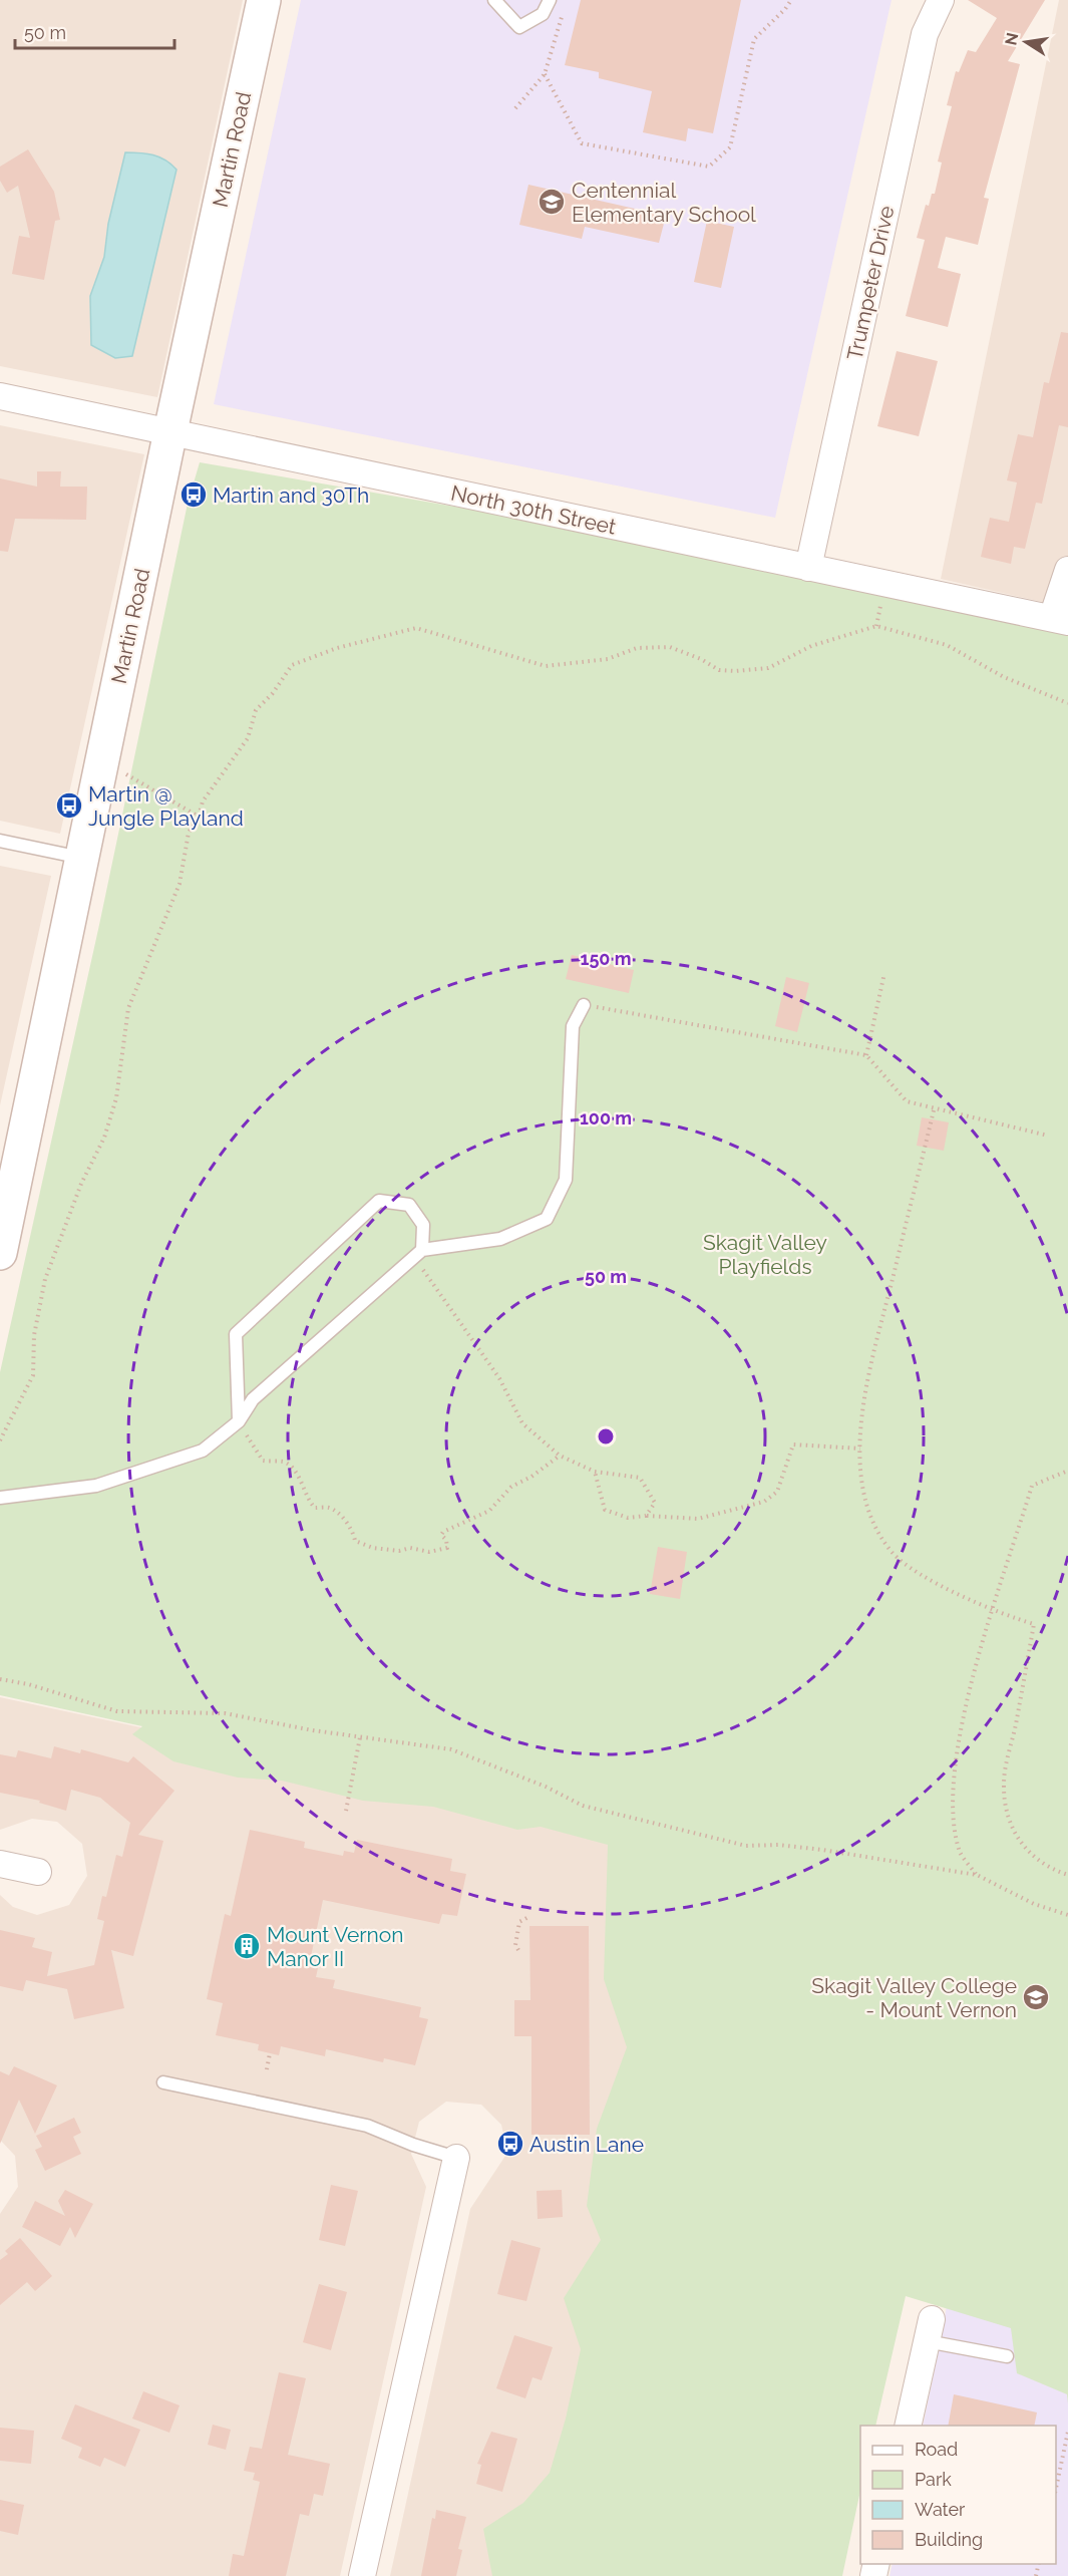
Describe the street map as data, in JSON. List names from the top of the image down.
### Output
{
  "streets": {
    "street": ["Martin Road", "Trumpeter Drive", "North 30th Street"]
  },
  "crossings": [
    ["Martin Road", "North 30th Street"],
    ["Trumpeter Drive", "North 30th Street"]
  ],
  "parks": ["Skagit Valley Playfields"],
  "places": {
    "school or university": ["Centennial Elementary School", "Skagit Valley College - Mount Vernon"],
    "bus stop": ["Martin and 30Th", "Martin @ Jungle Playland", "Austin Lane"],
    "building": ["Mount Vernon Manor II"]
  },
  "legend": [
    "Road",
    "Park",
    "Water",
    "Building"
  ],
  "scale_bar": "50 m",
  "north": "left",
  "rings": ["150 m", "100 m", "50 m"]
}
